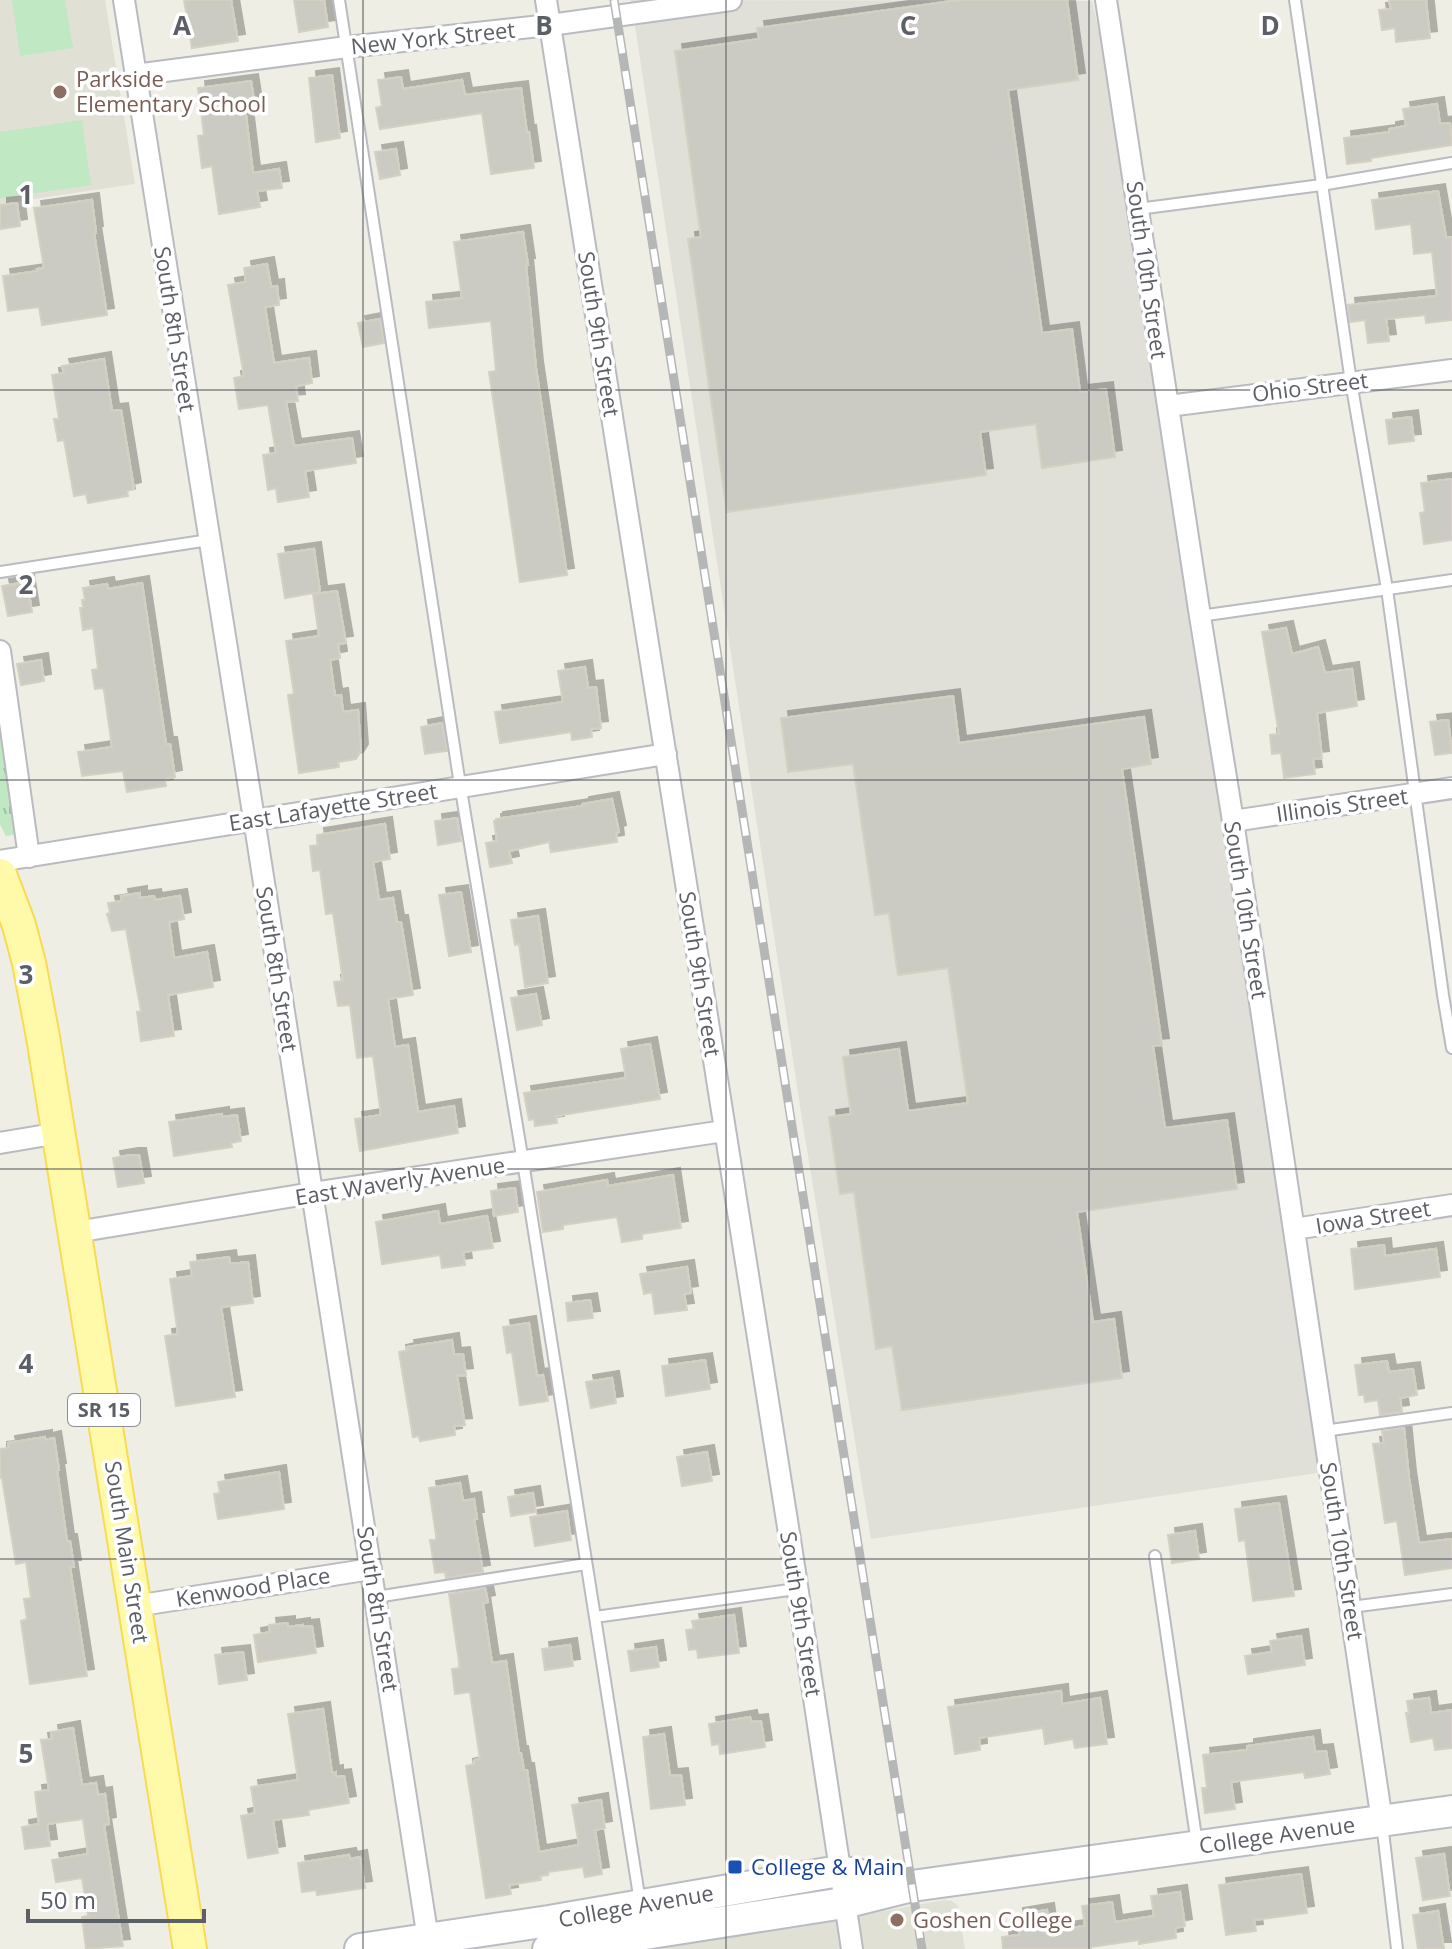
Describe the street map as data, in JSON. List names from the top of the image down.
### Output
{
  "streets": {
    "main road": ["SR 15", "South Main Street", "College Avenue"],
    "street": [
      "New York Street",
      "South 10th Street",
      "South 8th Street",
      "South 9th Street",
      "Ohio Street",
      "Illinois Street",
      "East Lafayette Street",
      "East Waverly Avenue",
      "Iowa Street",
      "Kenwood Place"
    ]
  },
  "crossings": [
    ["New York Street", "South 8th Street"],
    ["New York Street", "South 9th Street"],
    ["South 10th Street", "Ohio Street"],
    ["South 10th Street", "Illinois Street"],
    ["South 10th Street", "Iowa Street"],
    ["South 10th Street", "College Avenue"],
    ["South 8th Street", "East Lafayette Street"],
    ["South 8th Street", "East Waverly Avenue"],
    ["South 8th Street", "Kenwood Place"],
    ["South 8th Street", "College Avenue"],
    ["South 9th Street", "East Lafayette Street"],
    ["South 9th Street", "East Waverly Avenue"],
    ["South 9th Street", "College Avenue"],
    ["East Waverly Avenue", "South Main Street"],
    ["South Main Street", "Kenwood Place"]
  ],
  "places": {
    "other": ["Parkside Elementary School", "Goshen College"],
    "transit": ["College & Main"]
  },
  "scale_bar": "50 m",
  "grid": {
    "columns": [
      "A",
      "B",
      "C",
      "D"
    ],
    "rows": [
      "1",
      "2",
      "3",
      "4",
      "5"
    ]
  }
}
